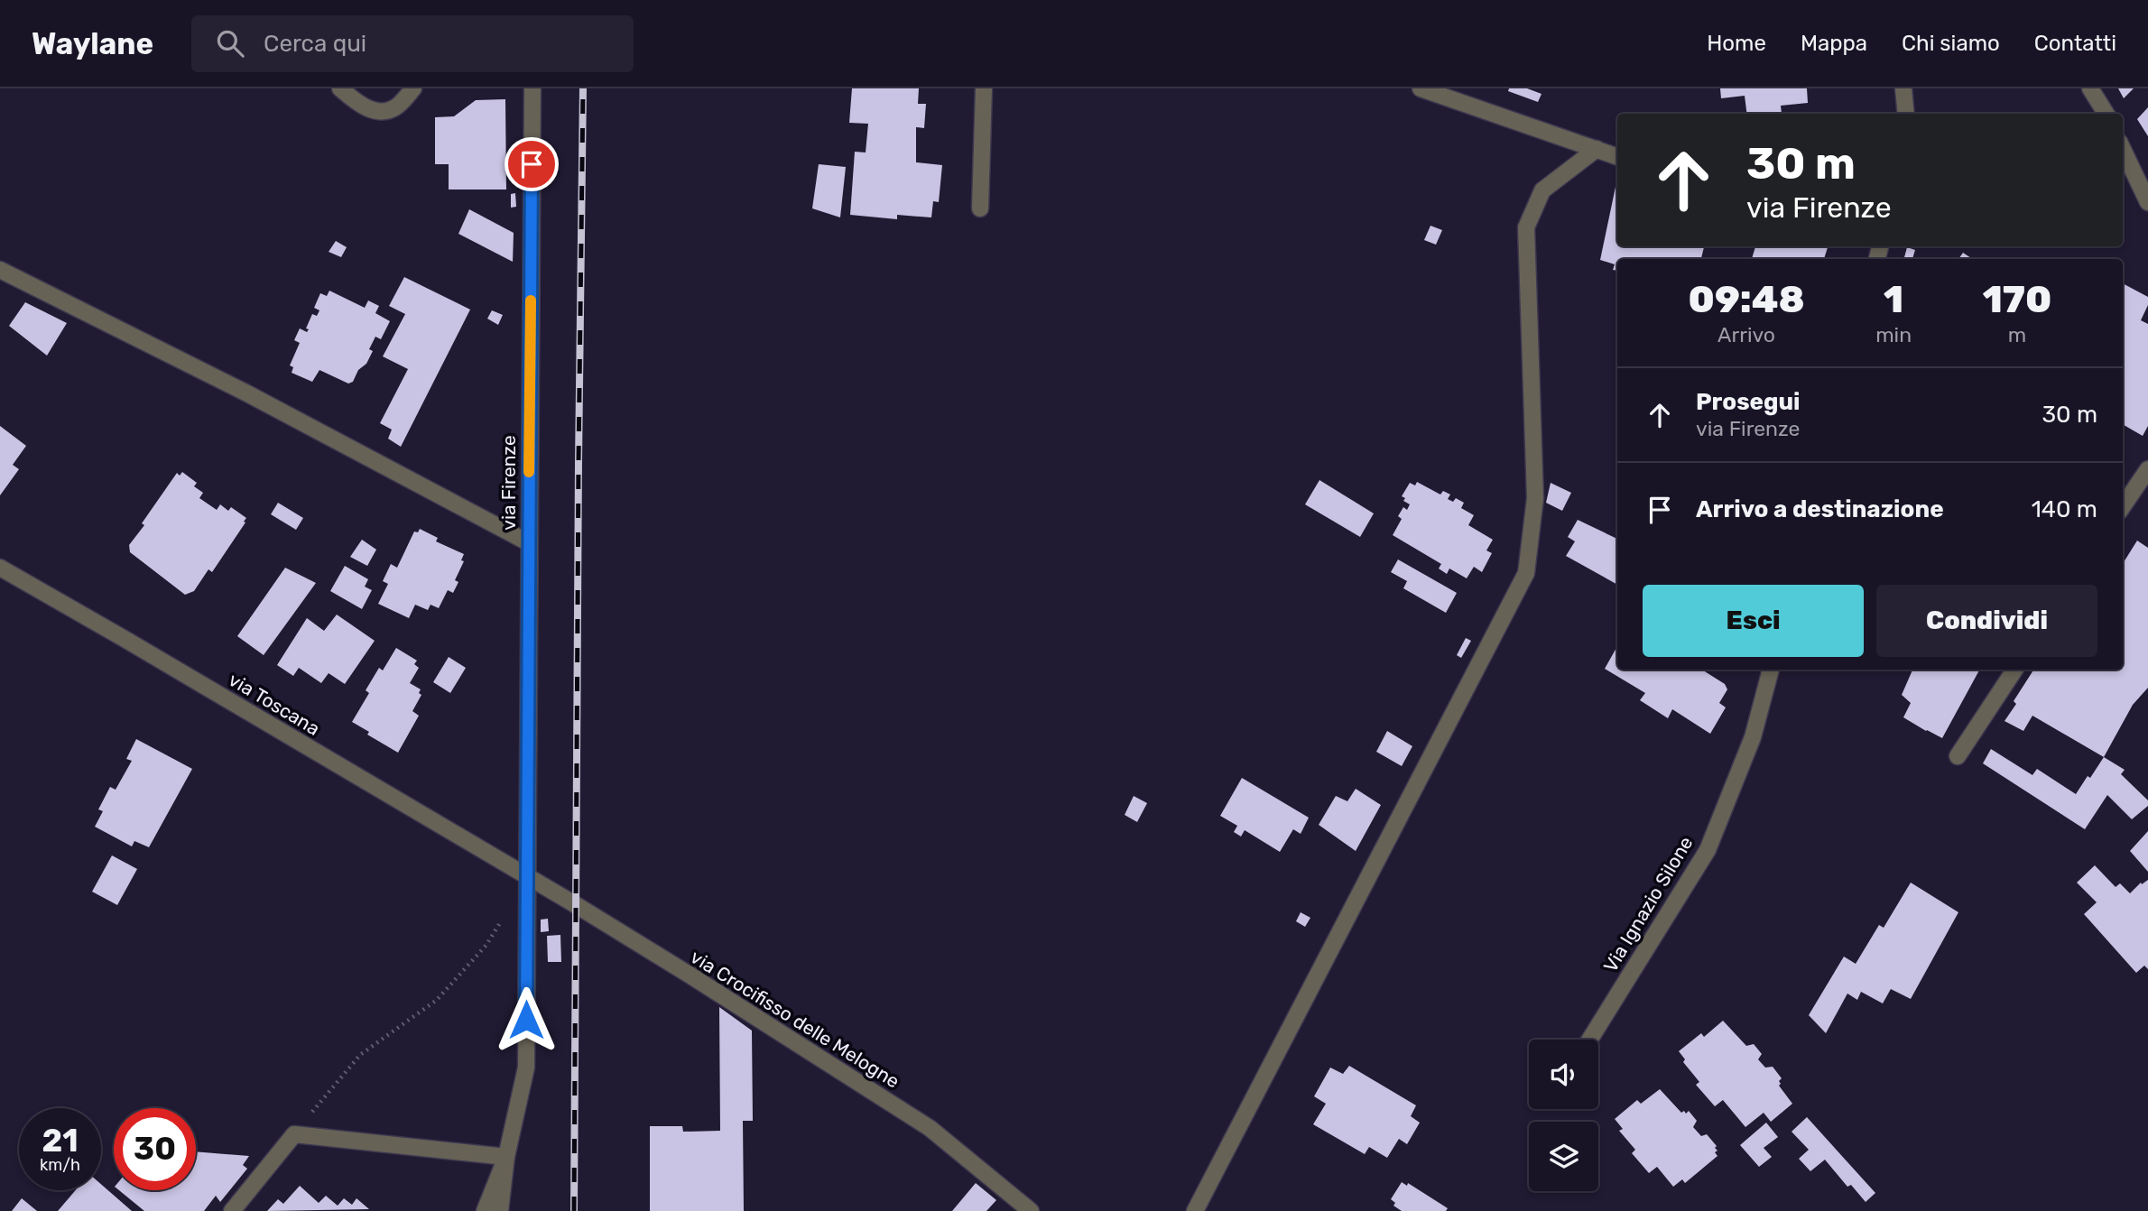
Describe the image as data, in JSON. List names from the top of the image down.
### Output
{
  "streets": {
    "street": [
      "via Firenze",
      "via Toscana",
      "Via Ignazio Silone",
      "via Crocifisso delle Melogne"
    ]
  },
  "crossings": [
    ["via Firenze", "via Toscana"],
    ["via Firenze", "via Crocifisso delle Melogne"],
    ["via Toscana", "via Crocifisso delle Melogne"]
  ],
  "page": {
    "header": "Waylane",
    "search": "Cerca qui",
    "nav": [
      "Home",
      "Mappa",
      "Chi siamo",
      "Contatti"
    ],
    "turn": ["30 m", "via Firenze"],
    "eta": [
      "09:48",
      "Arrivo",
      "1",
      "min",
      "170",
      "m"
    ],
    "list": [
      {
        "name": "Prosegui",
        "note": "via Firenze",
        "value": "30 m"
      },
      {
        "name": "Arrivo a destinazione",
        "value": "140 m"
      }
    ],
    "buttons": ["Esci", "Condividi"],
    "speed": "21 km/h",
    "limit": "30"
  }
}
